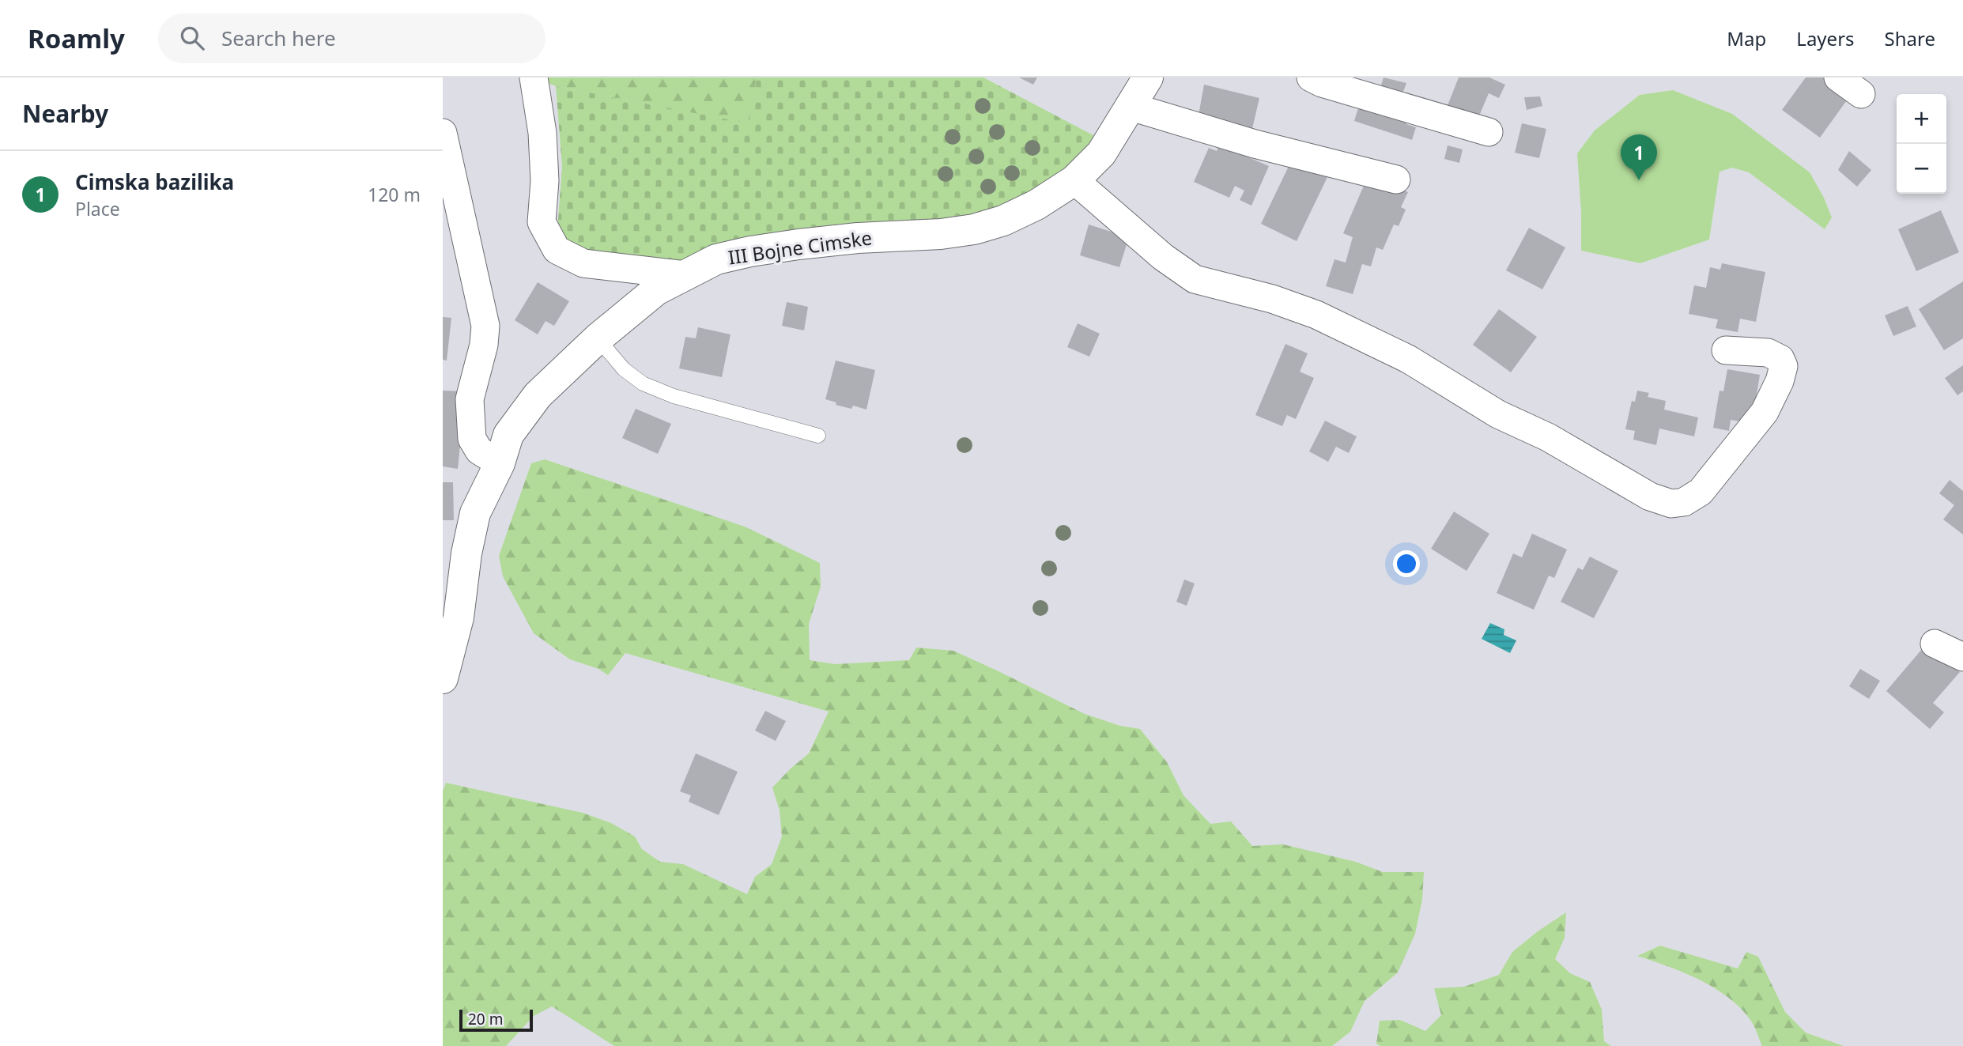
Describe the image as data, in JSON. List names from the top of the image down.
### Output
{
  "streets": {
    "street": ["III Bojne Cimske"]
  },
  "scale_bar": "20 m",
  "page": {
    "header": "Roamly",
    "search": "Search here",
    "nav": ["Map", "Layers", "Share"],
    "heading": "Nearby",
    "map_buttons": ["+", "−"],
    "pins": "1",
    "list": [
      {
        "mark": "1",
        "name": "Cimska bazilika",
        "note": "Place",
        "value": "120 m"
      }
    ],
    "scale": "20 m"
  }
}
